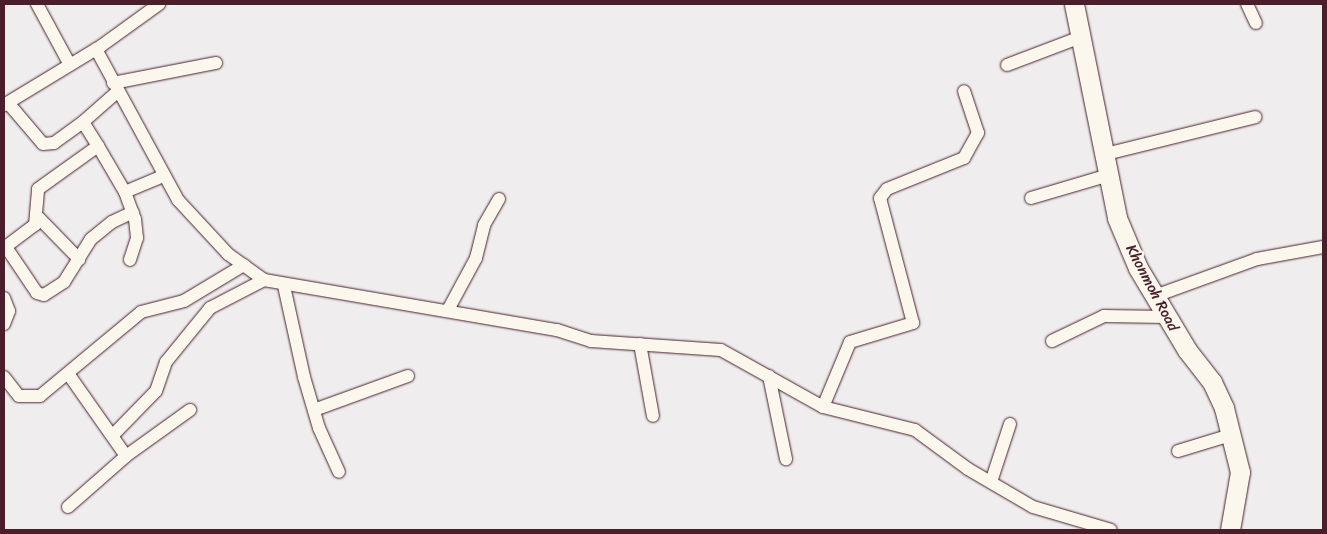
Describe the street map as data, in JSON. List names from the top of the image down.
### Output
{
  "streets": {
    "main road": ["Khonmoh Road"]
  }
}
